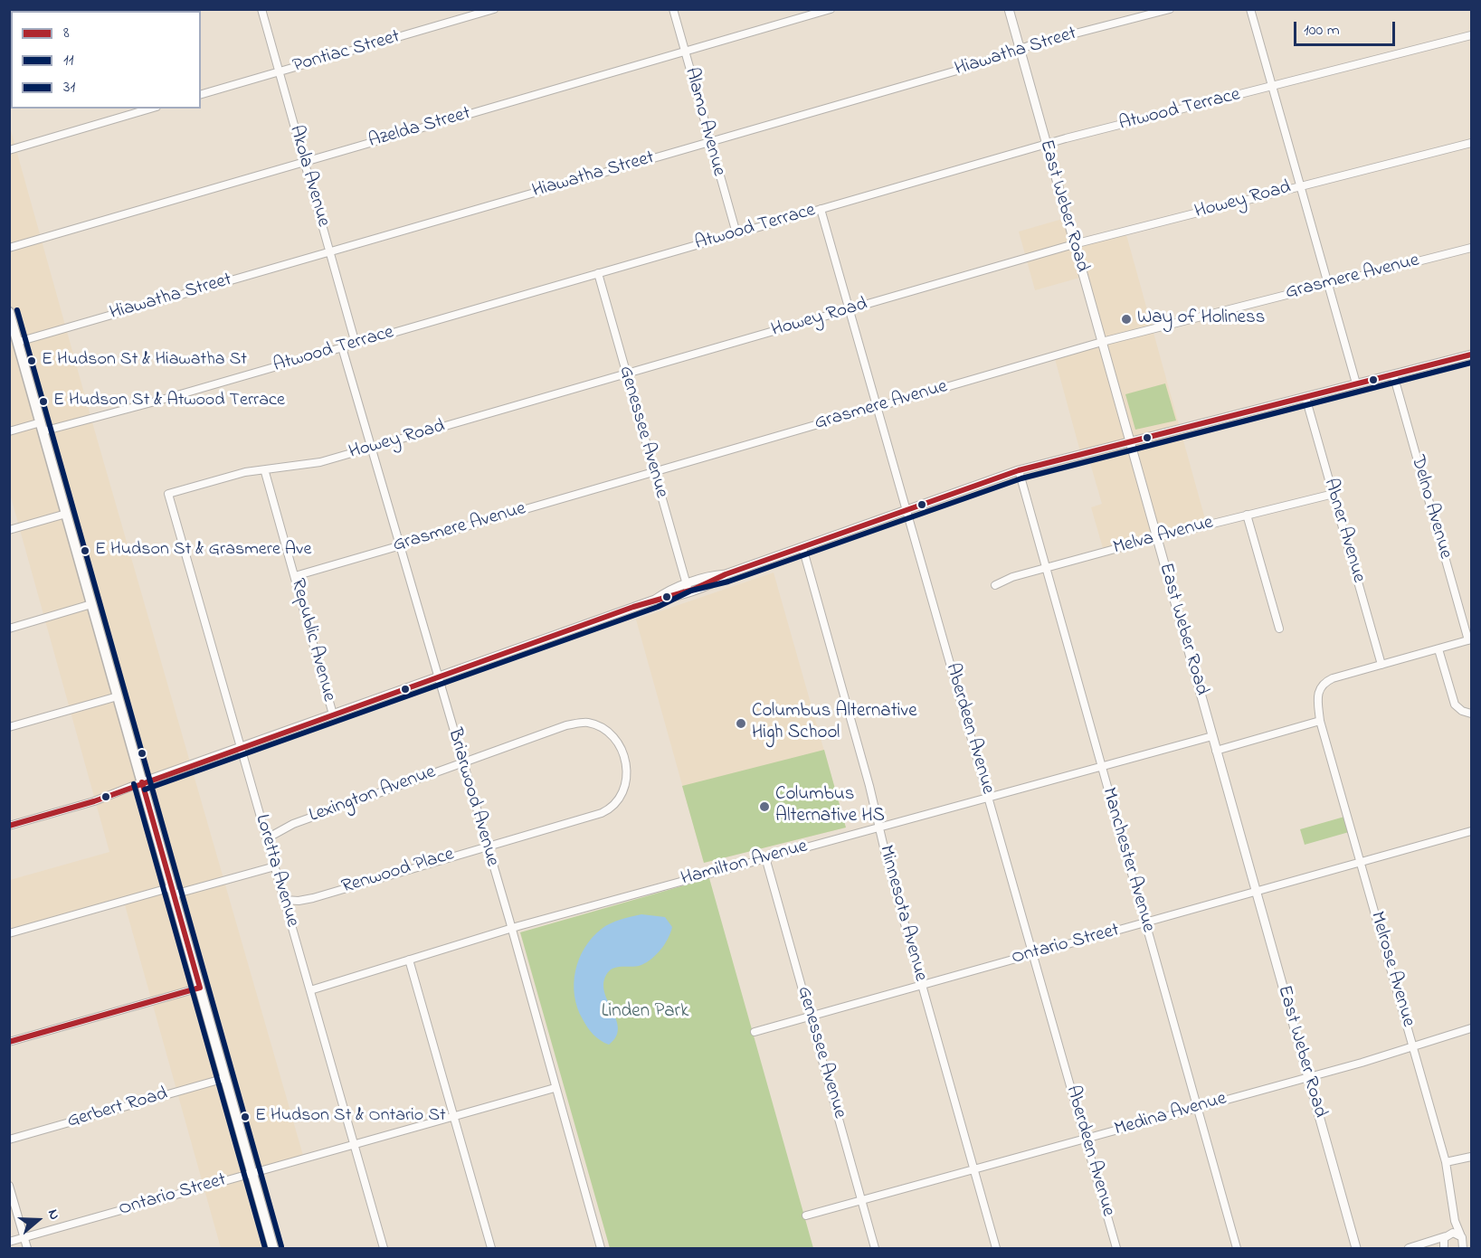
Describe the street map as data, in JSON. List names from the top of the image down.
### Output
{
  "streets": {
    "street": [
      "Pontiac Street",
      "Hiawatha Street",
      "Atwood Terrace",
      "Alamo Avenue",
      "Azelda Street",
      "Akola Avenue",
      "Howey Road",
      "East Weber Road",
      "Grasmere Avenue",
      "Genessee Avenue",
      "Delno Avenue",
      "Abner Avenue",
      "Melva Avenue",
      "Republic Avenue",
      "Aberdeen Avenue",
      "Lexington Avenue",
      "Briarwood Avenue",
      "Manchester Avenue",
      "Hamilton Avenue",
      "Loretta Avenue",
      "Renwood Place",
      "Minnesota Avenue",
      "Ontario Street",
      "Melrose Avenue",
      "Gerbert Road",
      "Medina Avenue"
    ]
  },
  "crossings": [
    ["Pontiac Street", "Akola Avenue"],
    ["Hiawatha Street", "Alamo Avenue"],
    ["Hiawatha Street", "Akola Avenue"],
    ["Hiawatha Street", "East Weber Road"],
    ["Atwood Terrace", "Alamo Avenue"],
    ["Atwood Terrace", "Akola Avenue"],
    ["Atwood Terrace", "East Weber Road"],
    ["Atwood Terrace", "Genessee Avenue"],
    ["Atwood Terrace", "Aberdeen Avenue"],
    ["Atwood Terrace", "Briarwood Avenue"],
    ["Alamo Avenue", "Azelda Street"],
    ["Azelda Street", "Akola Avenue"],
    ["Howey Road", "East Weber Road"],
    ["Howey Road", "Genessee Avenue"],
    ["Howey Road", "Republic Avenue"],
    ["Howey Road", "Aberdeen Avenue"],
    ["Howey Road", "Briarwood Avenue"],
    ["Howey Road", "Loretta Avenue"],
    ["East Weber Road", "Grasmere Avenue"],
    ["East Weber Road", "Melva Avenue"],
    ["East Weber Road", "Hamilton Avenue"],
    ["East Weber Road", "Ontario Street"],
    ["East Weber Road", "Medina Avenue"],
    ["Grasmere Avenue", "Genessee Avenue"],
    ["Grasmere Avenue", "Republic Avenue"],
    ["Grasmere Avenue", "Aberdeen Avenue"],
    ["Grasmere Avenue", "Briarwood Avenue"],
    ["Genessee Avenue", "Hamilton Avenue"],
    ["Genessee Avenue", "Ontario Street"],
    ["Genessee Avenue", "Medina Avenue"],
    ["Abner Avenue", "Melva Avenue"],
    ["Melva Avenue", "Manchester Avenue"],
    ["Aberdeen Avenue", "Hamilton Avenue"],
    ["Aberdeen Avenue", "Ontario Street"],
    ["Aberdeen Avenue", "Medina Avenue"],
    ["Lexington Avenue", "Briarwood Avenue"],
    ["Lexington Avenue", "Loretta Avenue"],
    ["Lexington Avenue", "Renwood Place"],
    ["Briarwood Avenue", "Hamilton Avenue"],
    ["Briarwood Avenue", "Renwood Place"],
    ["Briarwood Avenue", "Ontario Street"],
    ["Manchester Avenue", "Hamilton Avenue"],
    ["Manchester Avenue", "Ontario Street"],
    ["Manchester Avenue", "Medina Avenue"],
    ["Hamilton Avenue", "Loretta Avenue"],
    ["Hamilton Avenue", "Minnesota Avenue"],
    ["Loretta Avenue", "Renwood Place"],
    ["Loretta Avenue", "Ontario Street"],
    ["Minnesota Avenue", "Ontario Street"],
    ["Minnesota Avenue", "Medina Avenue"],
    ["Ontario Street", "Melrose Avenue"],
    ["Melrose Avenue", "Medina Avenue"]
  ],
  "parks": ["Linden Park"],
  "places": [
    "Way of Holiness",
    "E Hudson St & Hiawatha St",
    "E Hudson St & Atwood Terrace",
    "E Hudson St & Grasmere Ave",
    "Columbus Alternative High School",
    "Columbus Alternative HS",
    "E Hudson St & Ontario St"
  ],
  "lines": ["transit line 31", "transit line 8", "transit line 11"],
  "legend": ["8", "11", "31"],
  "scale_bar": "100 m",
  "north": "right"
}
